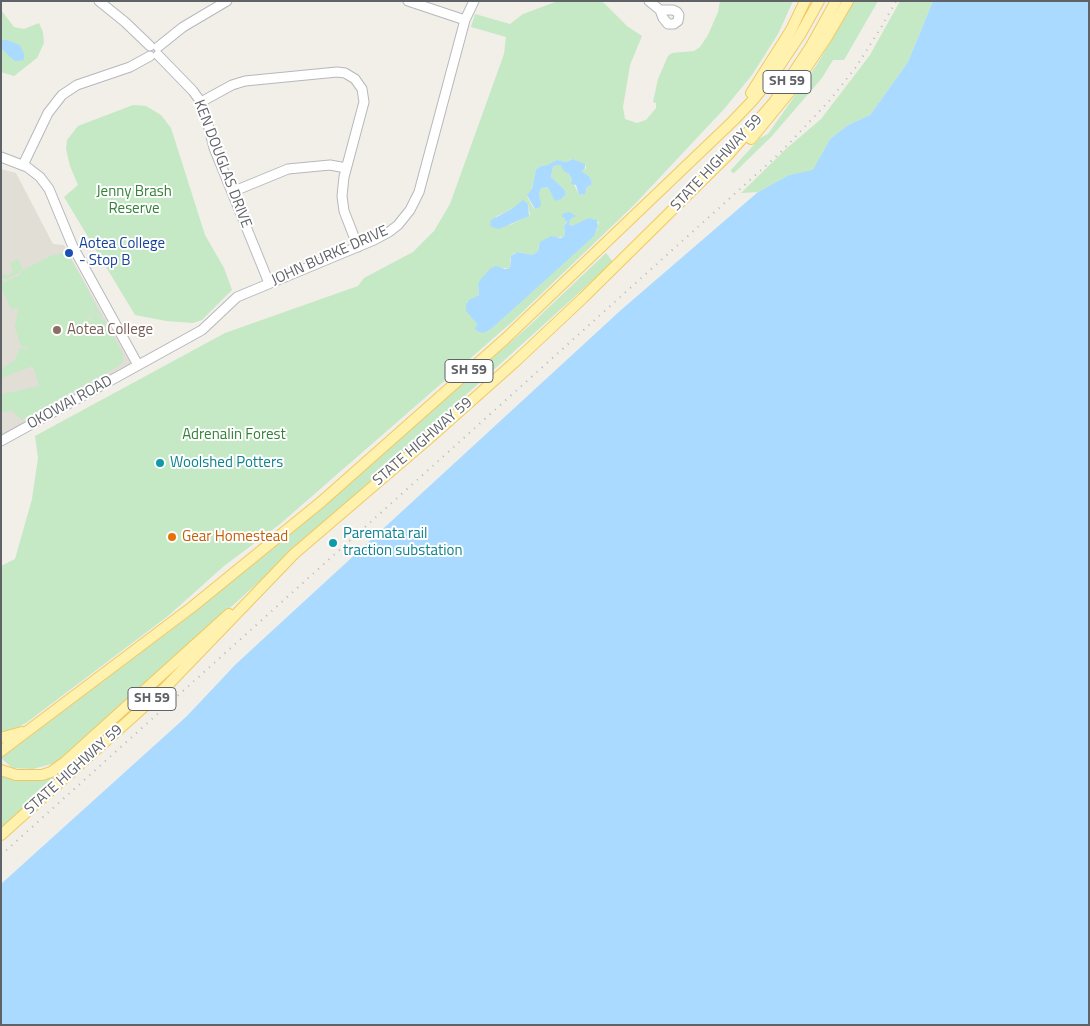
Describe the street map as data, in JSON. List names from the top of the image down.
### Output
{
  "streets": {
    "main road": ["SH 59", "STATE HIGHWAY 59"],
    "street": ["KEN DOUGLAS DRIVE", "JOHN BURKE DRIVE", "OKOWAI ROAD"]
  },
  "crossings": [
    ["KEN DOUGLAS DRIVE", "JOHN BURKE DRIVE"],
    ["JOHN BURKE DRIVE", "OKOWAI ROAD"]
  ],
  "parks": ["Jenny Brash Reserve", "Adrenalin Forest"],
  "places": [
    "Aotea College - Stop B",
    "Aotea College",
    "Woolshed Potters",
    "Gear Homestead",
    "Paremata rail traction substation"
  ]
}
